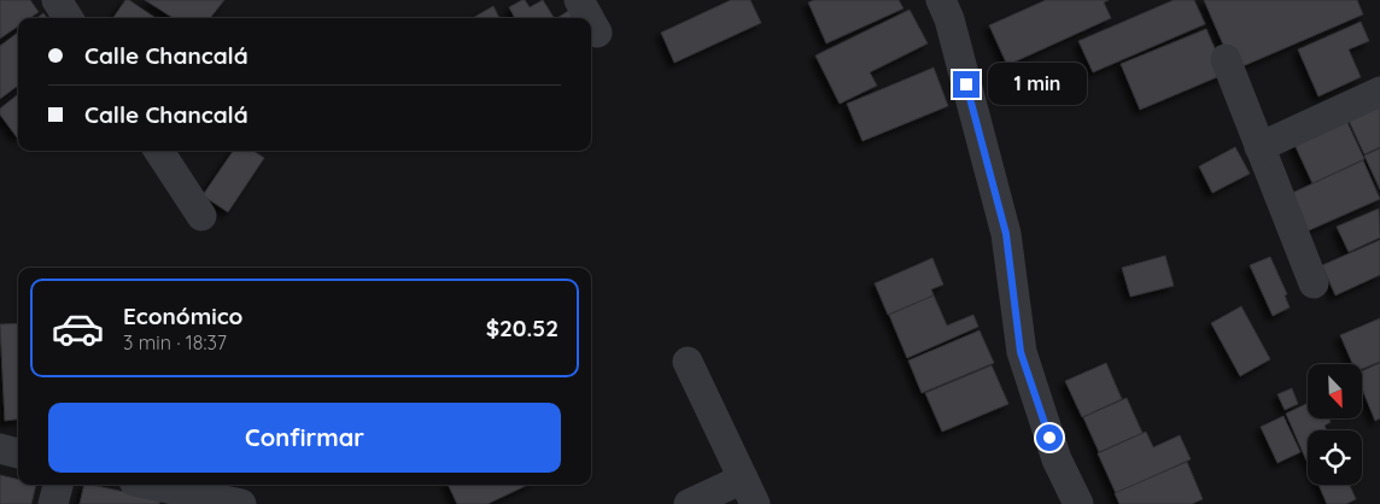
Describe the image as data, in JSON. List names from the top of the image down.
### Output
{
  "north": "bottom right",
  "page": {
    "banner": ["Calle Chancalá", "Calle Chancalá"],
    "bubble": "1 min",
    "list": [
      {
        "name": "Económico",
        "note": "3 min · 18:37",
        "value": "$20.52"
      }
    ],
    "buttons": "Confirmar"
  }
}
